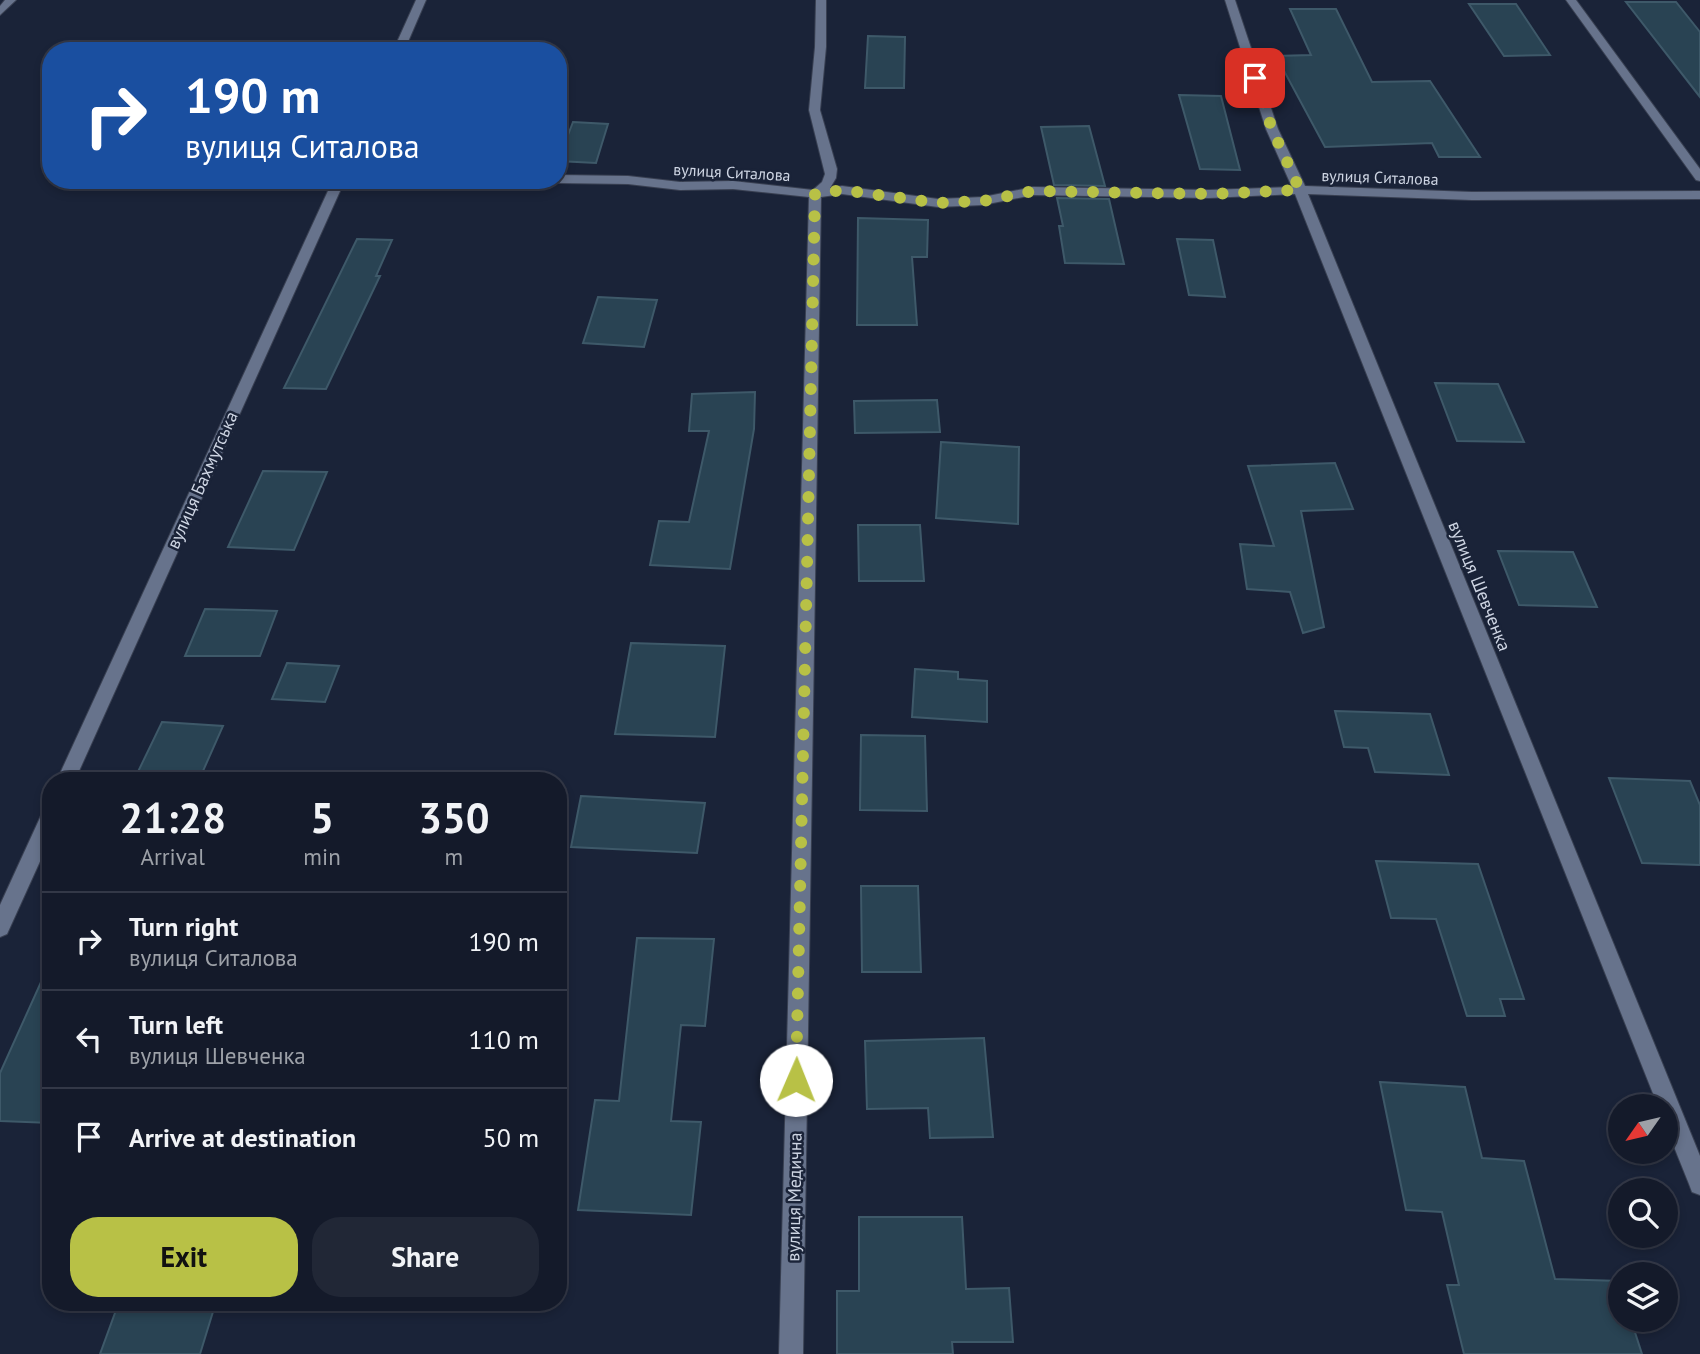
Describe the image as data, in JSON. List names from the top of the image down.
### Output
{
  "streets": {
    "street": [
      "вулиця Ситалова",
      "вулиця Бахмутська",
      "вулиця Шевченка",
      "вулиця Медична"
    ]
  },
  "crossings": [
    ["вулиця Ситалова", "вулиця Шевченка"],
    ["вулиця Ситалова", "вулиця Медична"]
  ],
  "north": "bottom left",
  "page": {
    "turn": ["190 m", "вулиця Ситалова"],
    "eta": [
      "21:28",
      "Arrival",
      "5",
      "min",
      "350",
      "m"
    ],
    "list": [
      {
        "name": "Turn right",
        "note": "вулиця Ситалова",
        "value": "190 m"
      },
      {
        "name": "Turn left",
        "note": "вулиця Шевченка",
        "value": "110 m"
      },
      {
        "name": "Arrive at destination",
        "value": "50 m"
      }
    ],
    "buttons": ["Exit", "Share"]
  }
}
